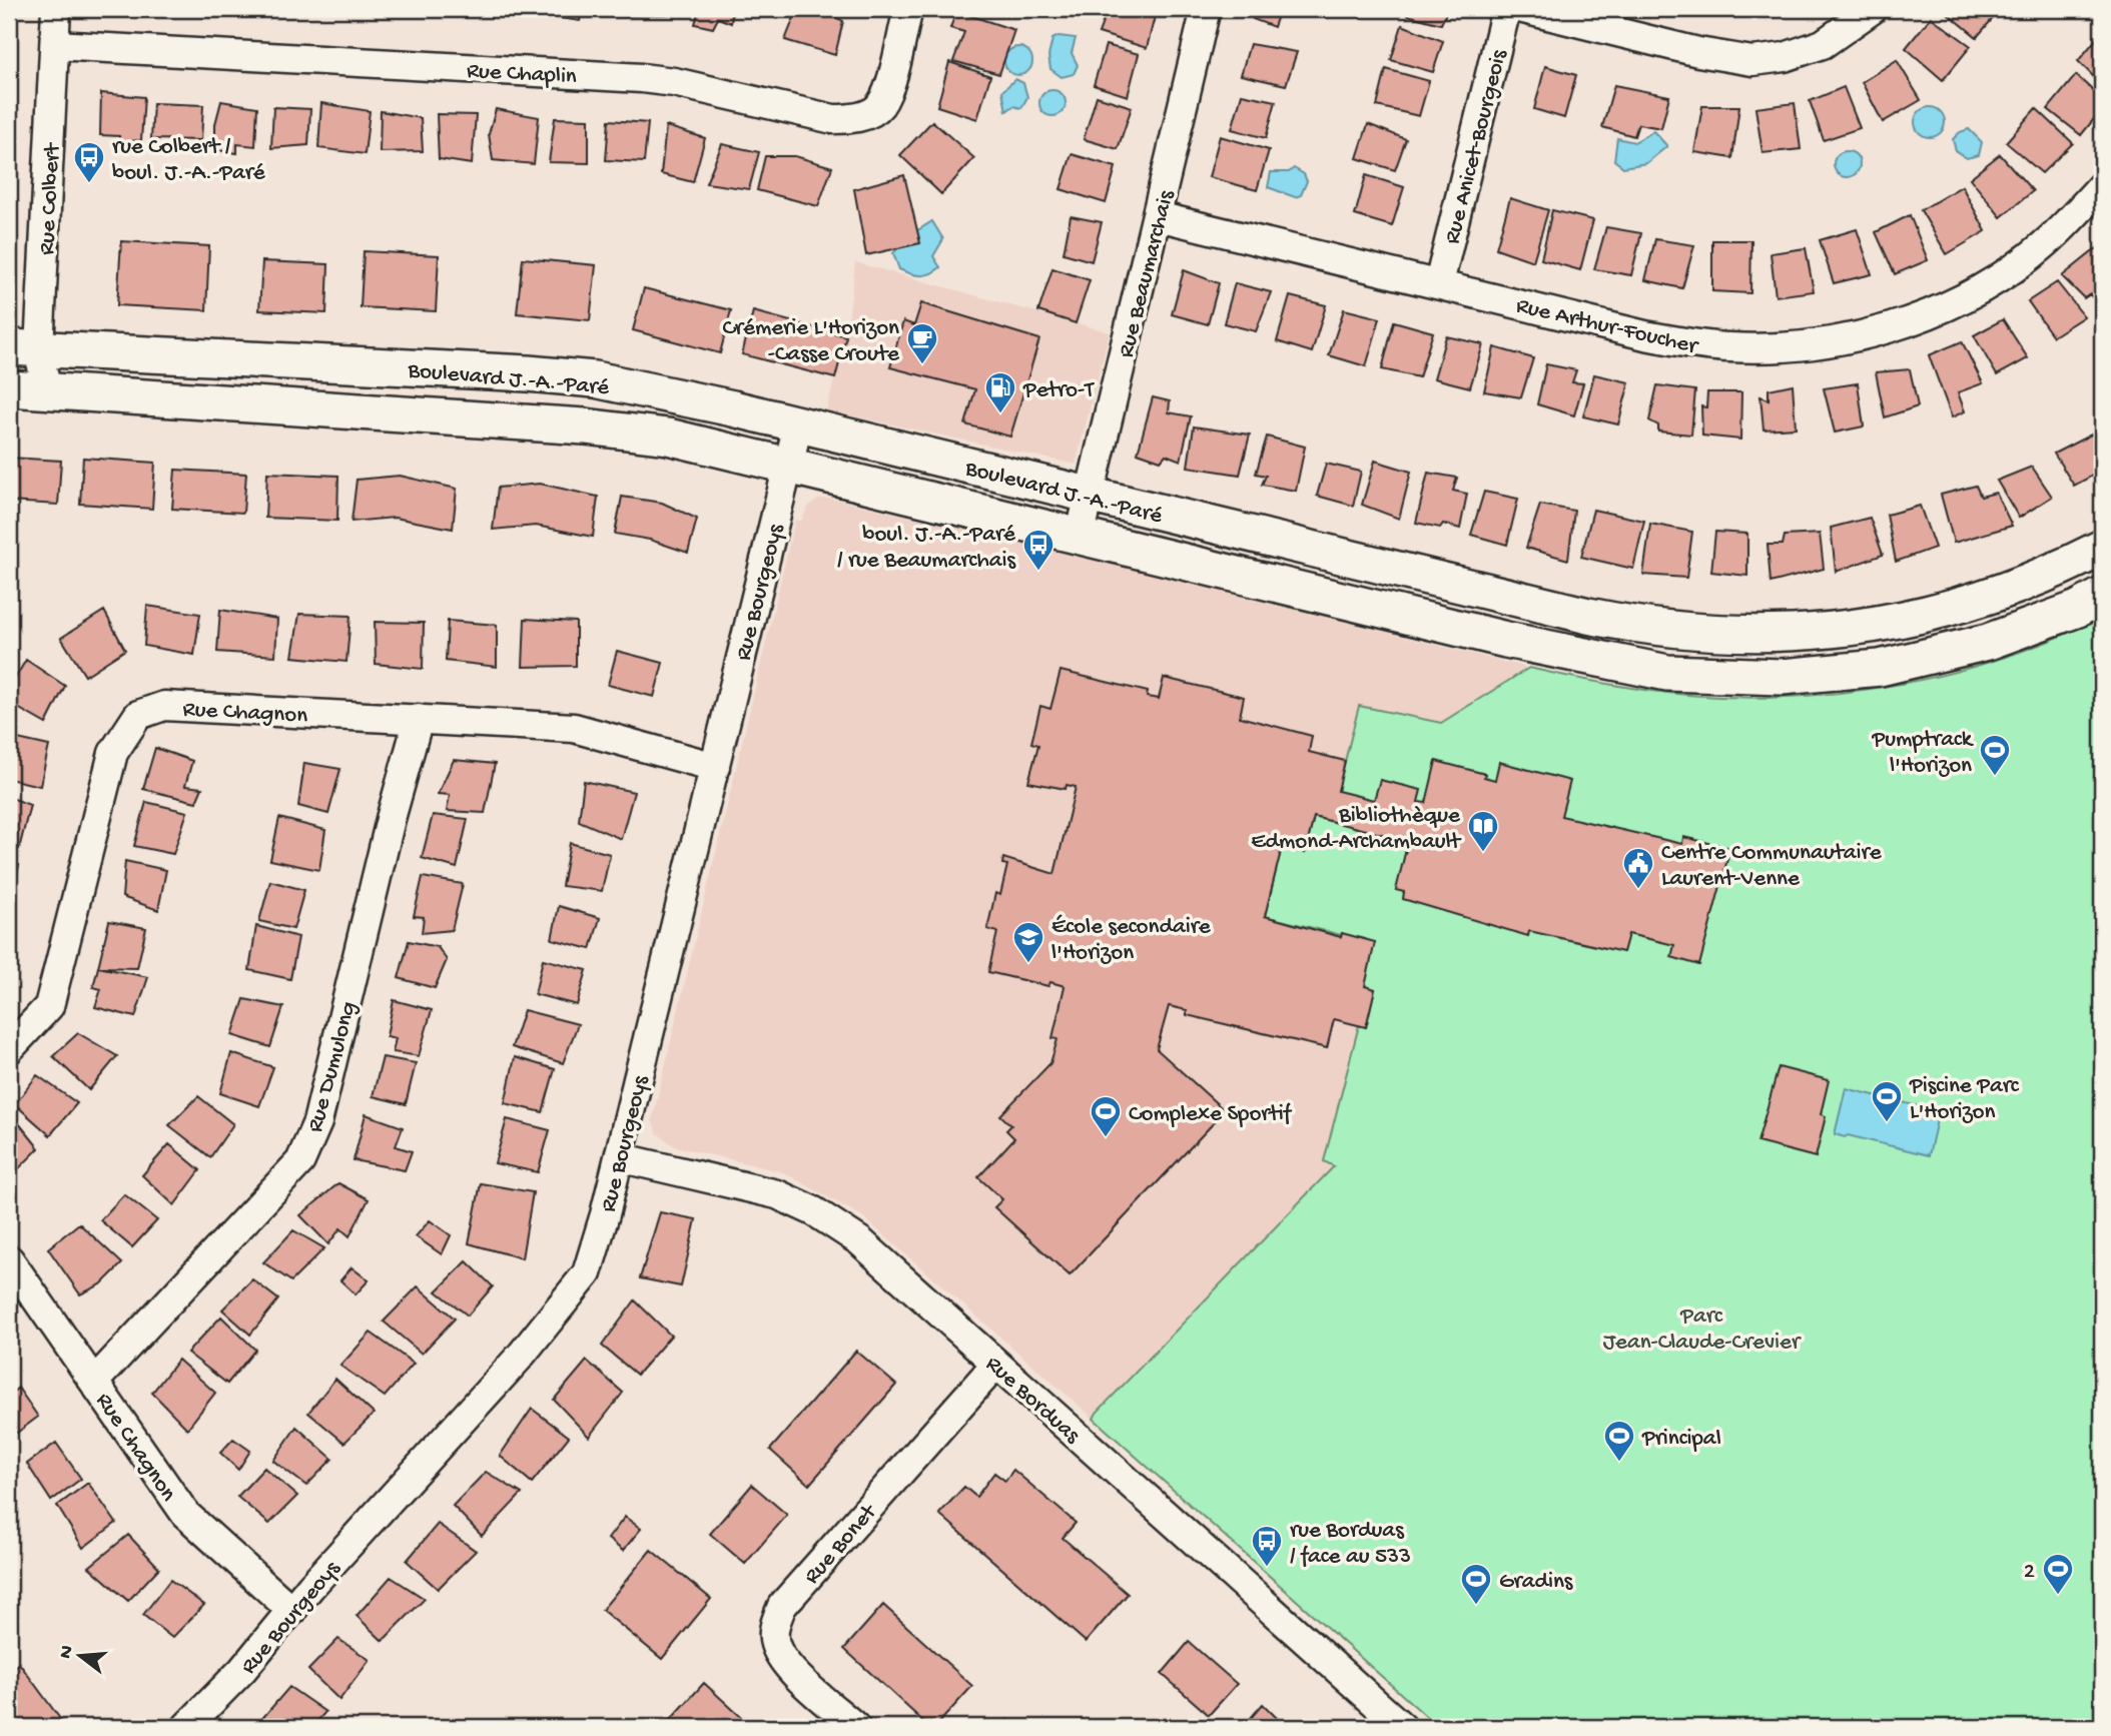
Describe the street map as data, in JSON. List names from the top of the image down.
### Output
{
  "streets": {
    "street": [
      "Rue Chaplin",
      "Rue Anicet-Bourgeois",
      "Rue Colbert",
      "Rue Beaumarchais",
      "Rue Arthur-Foucher",
      "Boulevard J.-A.-Paré",
      "Rue Bourgeoys",
      "Rue Chagnon",
      "Rue Dumulong",
      "Rue Borduas",
      "Rue Bonet"
    ]
  },
  "crossings": [
    ["Rue Chaplin", "Rue Colbert"],
    ["Rue Anicet-Bourgeois", "Rue Arthur-Foucher"],
    ["Rue Colbert", "Boulevard J.-A.-Paré"],
    ["Rue Beaumarchais", "Rue Arthur-Foucher"],
    ["Rue Beaumarchais", "Boulevard J.-A.-Paré"],
    ["Boulevard J.-A.-Paré", "Rue Bourgeoys"],
    ["Rue Bourgeoys", "Rue Chagnon"],
    ["Rue Bourgeoys", "Rue Borduas"],
    ["Rue Chagnon", "Rue Dumulong"],
    ["Rue Borduas", "Rue Bonet"]
  ],
  "parks": ["Parc Jean-Claude-Crevier"],
  "places": {
    "bus stop": ["rue Colbert / boul. J.-A.-Paré", "boul. J.-A.-Paré / rue Beaumarchais", "rue Borduas / face au 533"],
    "cafe": ["Crémerie L'Horizon -Casse Croute"],
    "fuel station": ["Petro-T"],
    "sports": [
      "Pumptrack l'Horizon",
      "Piscine Parc L'Horizon",
      "Complexe Sportif",
      "Principal",
      "2",
      "Gradins"
    ],
    "library": ["Bibliothèque Edmond-Archambault"],
    "public building": ["Centre Communautaire Laurent-Venne"],
    "school or university": ["École secondaire l'Horizon"]
  },
  "north": "left"
}
